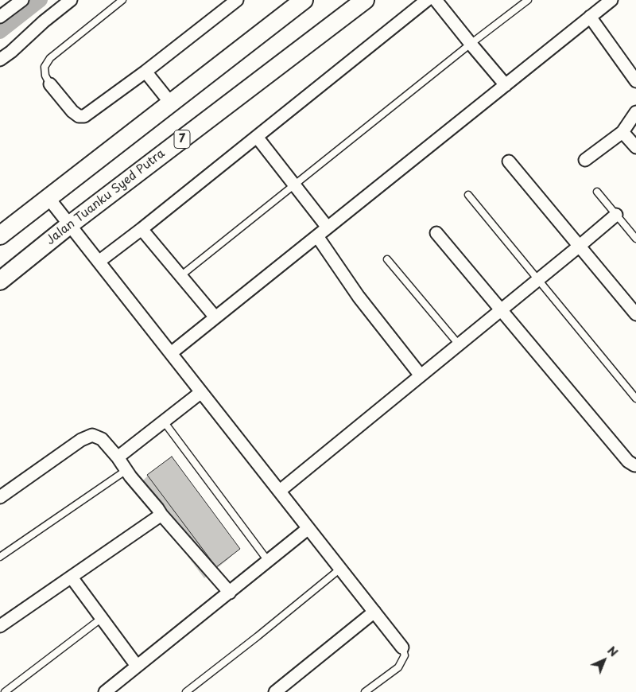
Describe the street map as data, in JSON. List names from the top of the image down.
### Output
{
  "streets": {
    "main road": ["7", "Jalan Tuanku Syed Putra"]
  },
  "north": "top right"
}
